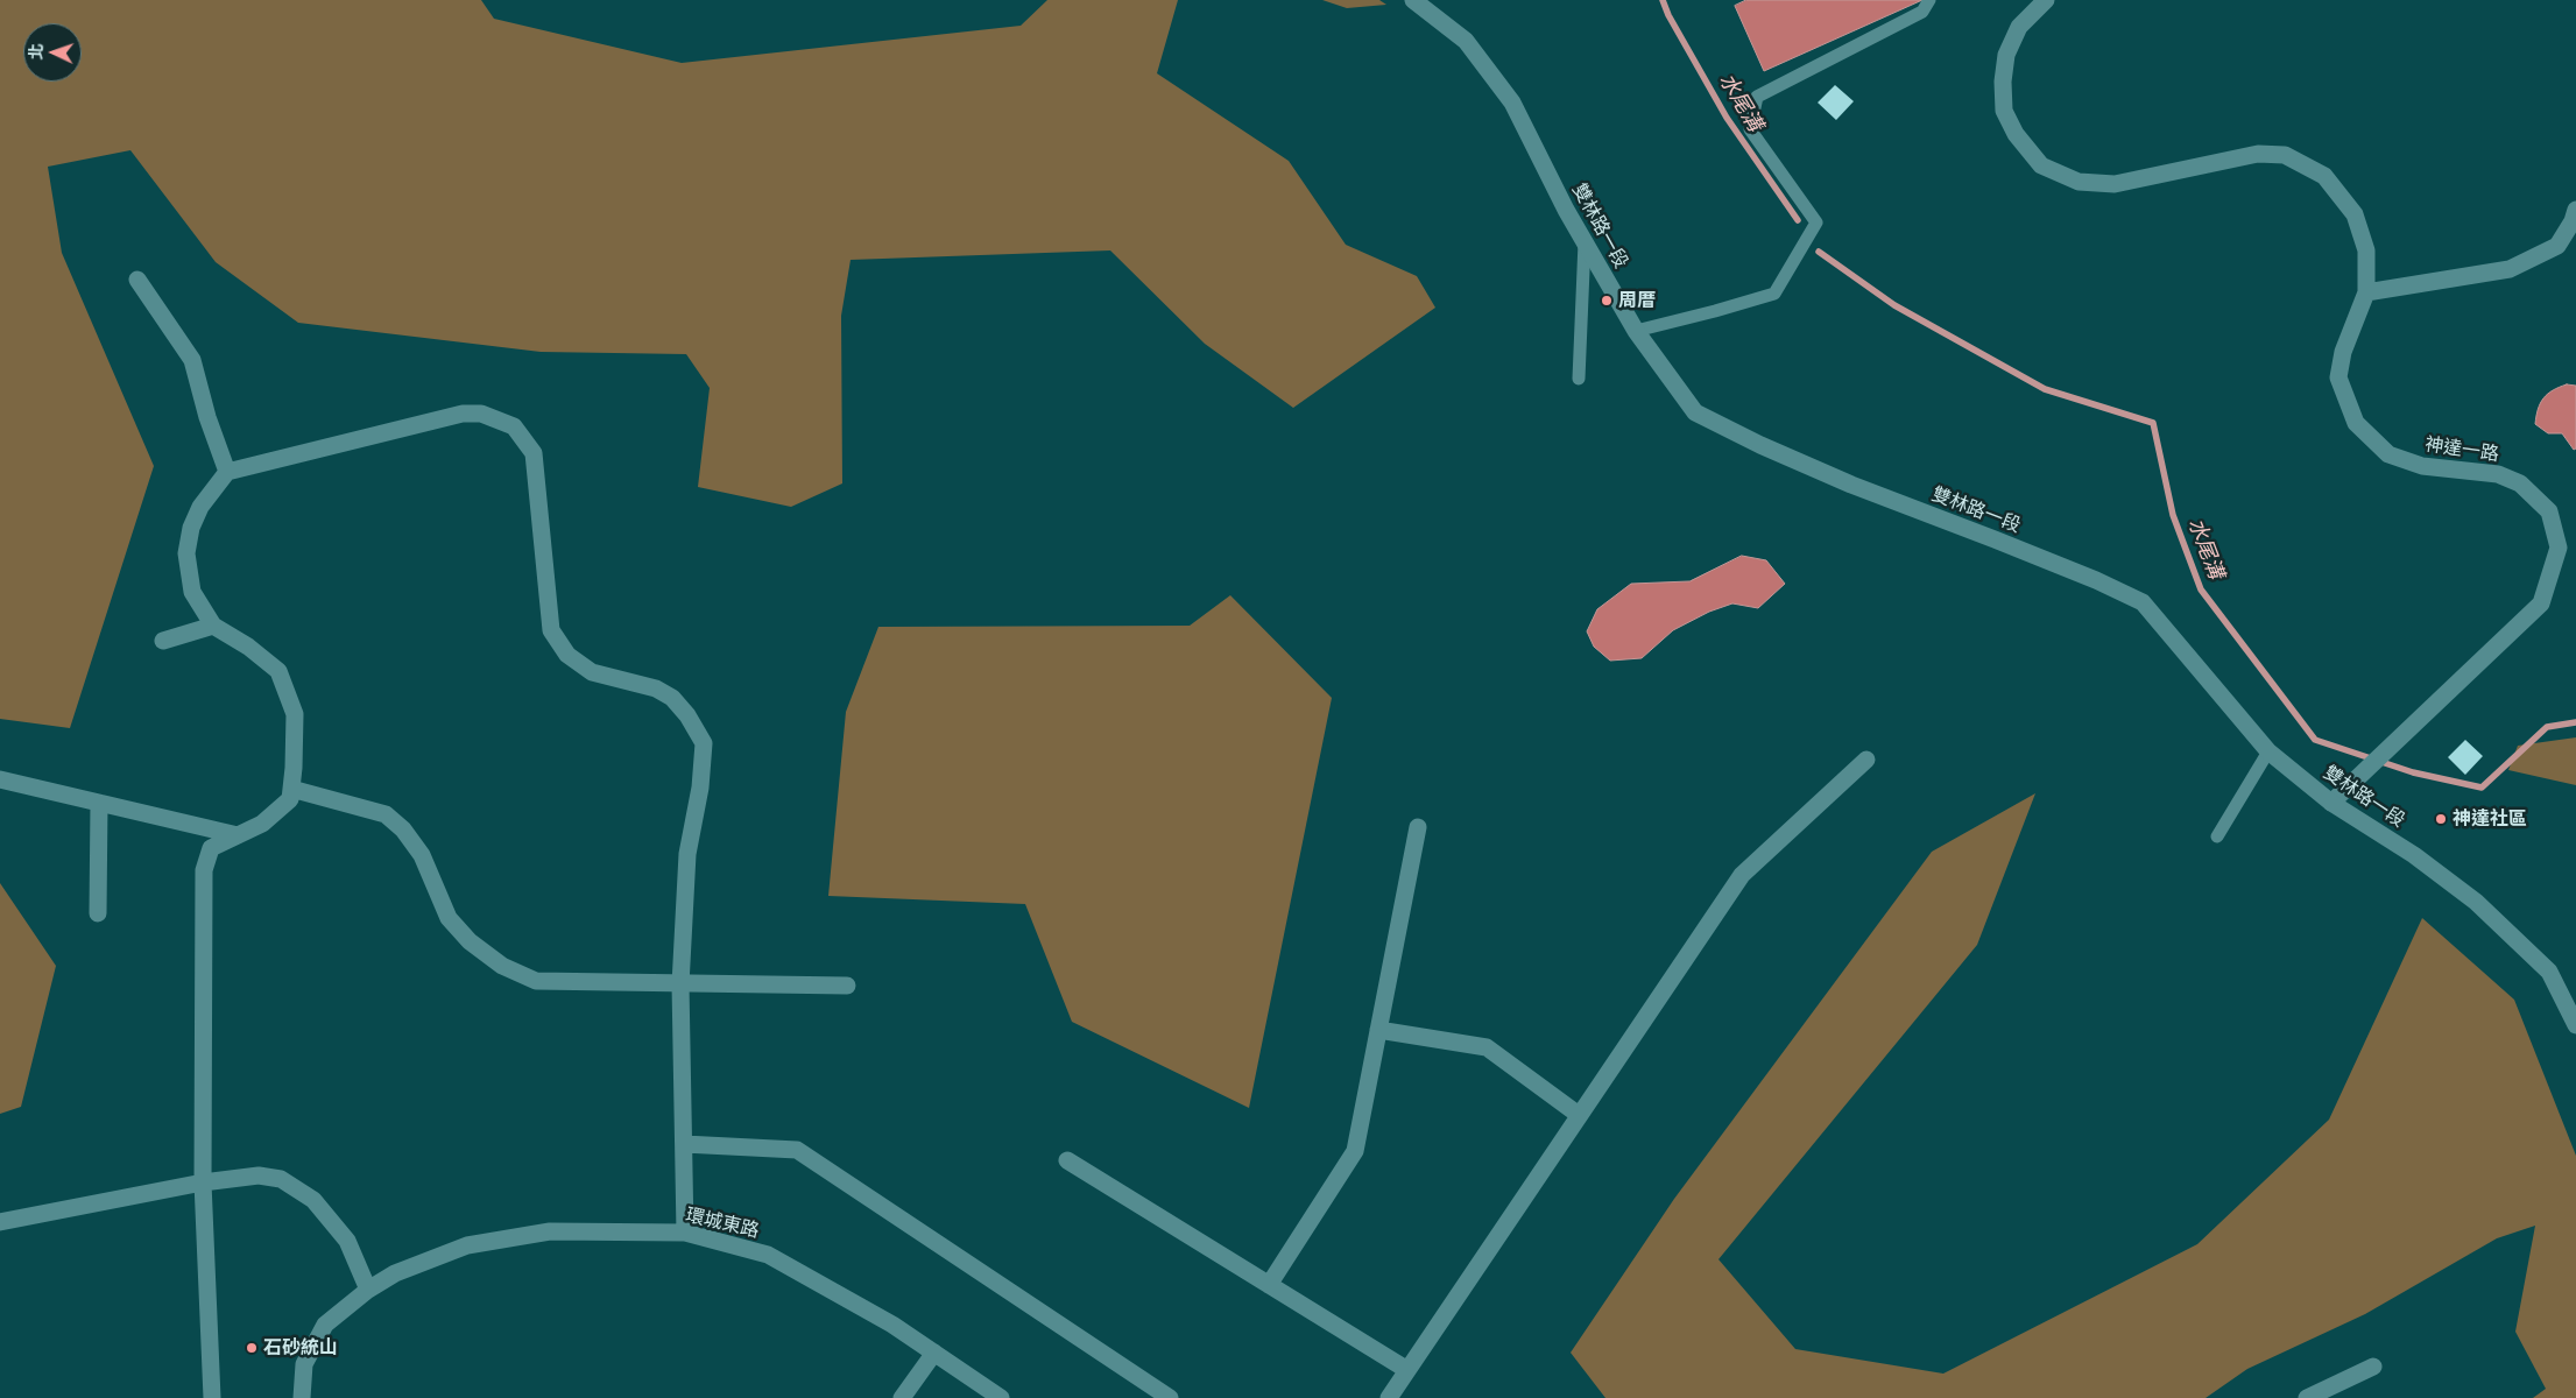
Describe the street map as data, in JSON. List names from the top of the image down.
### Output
{
  "streets": {
    "street": ["雙林路一段", "神達一路", "環城東路"]
  },
  "crossings": [
    ["雙林路一段", "神達一路"]
  ],
  "water": ["水尾溝"],
  "places": ["周厝", "神達社區", "石砂統山"],
  "north": "left"
}
